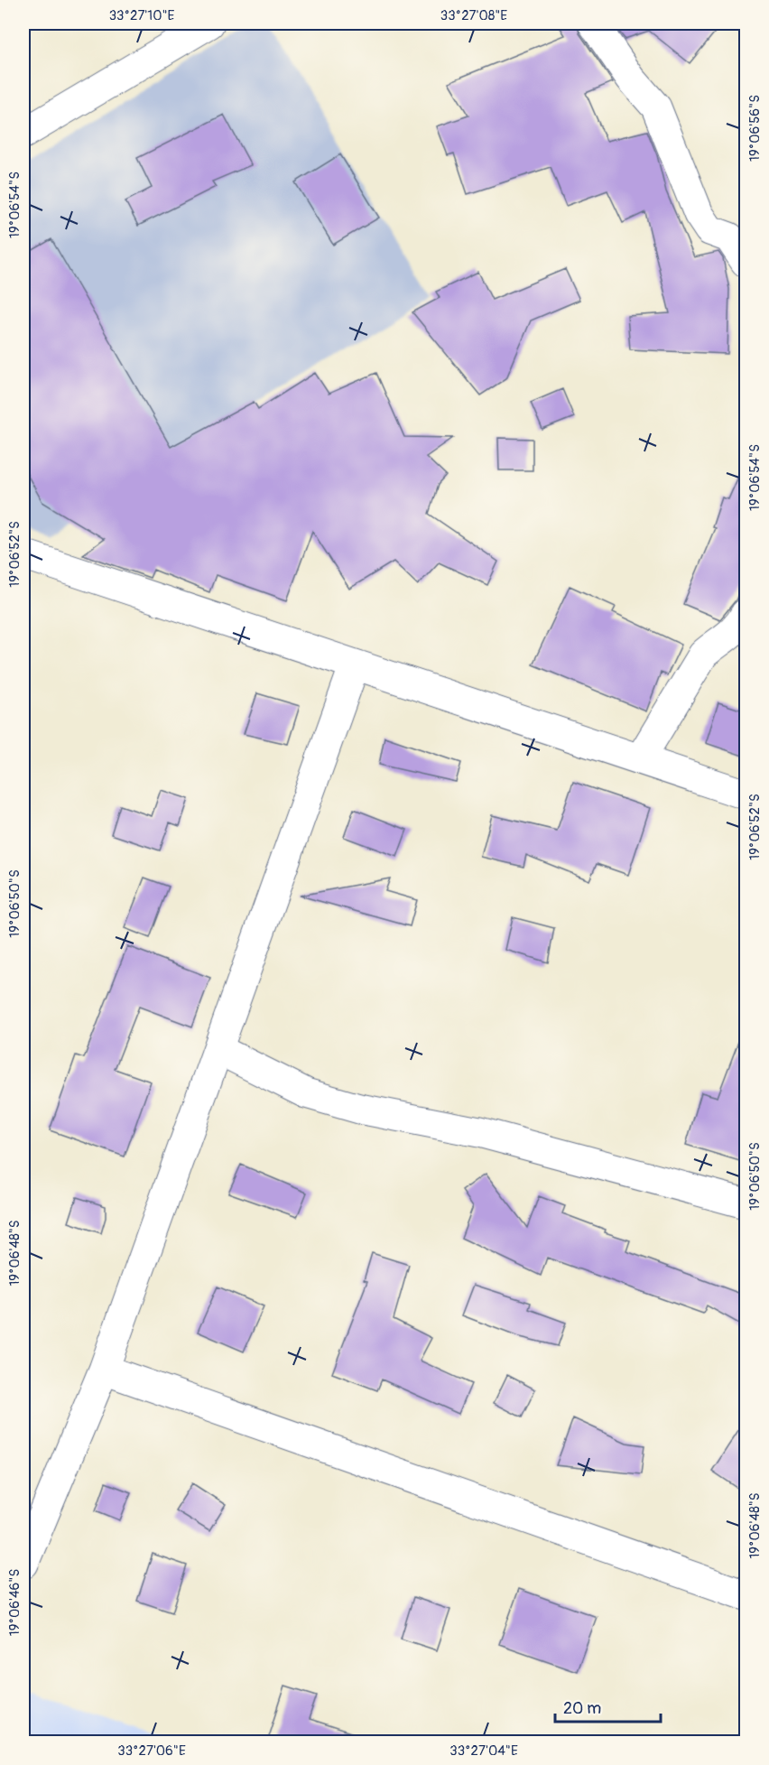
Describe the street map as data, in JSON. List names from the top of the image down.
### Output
{
  "scale_bar": "20 m",
  "coordinates": [
    "33°27'10\"E",
    "33°27'08\"E",
    "19°06'56\"S",
    "19°06'54\"S",
    "19°06'52\"S",
    "19°06'50\"S",
    "19°06'48\"S",
    "19°06'46\"S",
    "33°27'06\"E",
    "33°27'04\"E"
  ]
}
